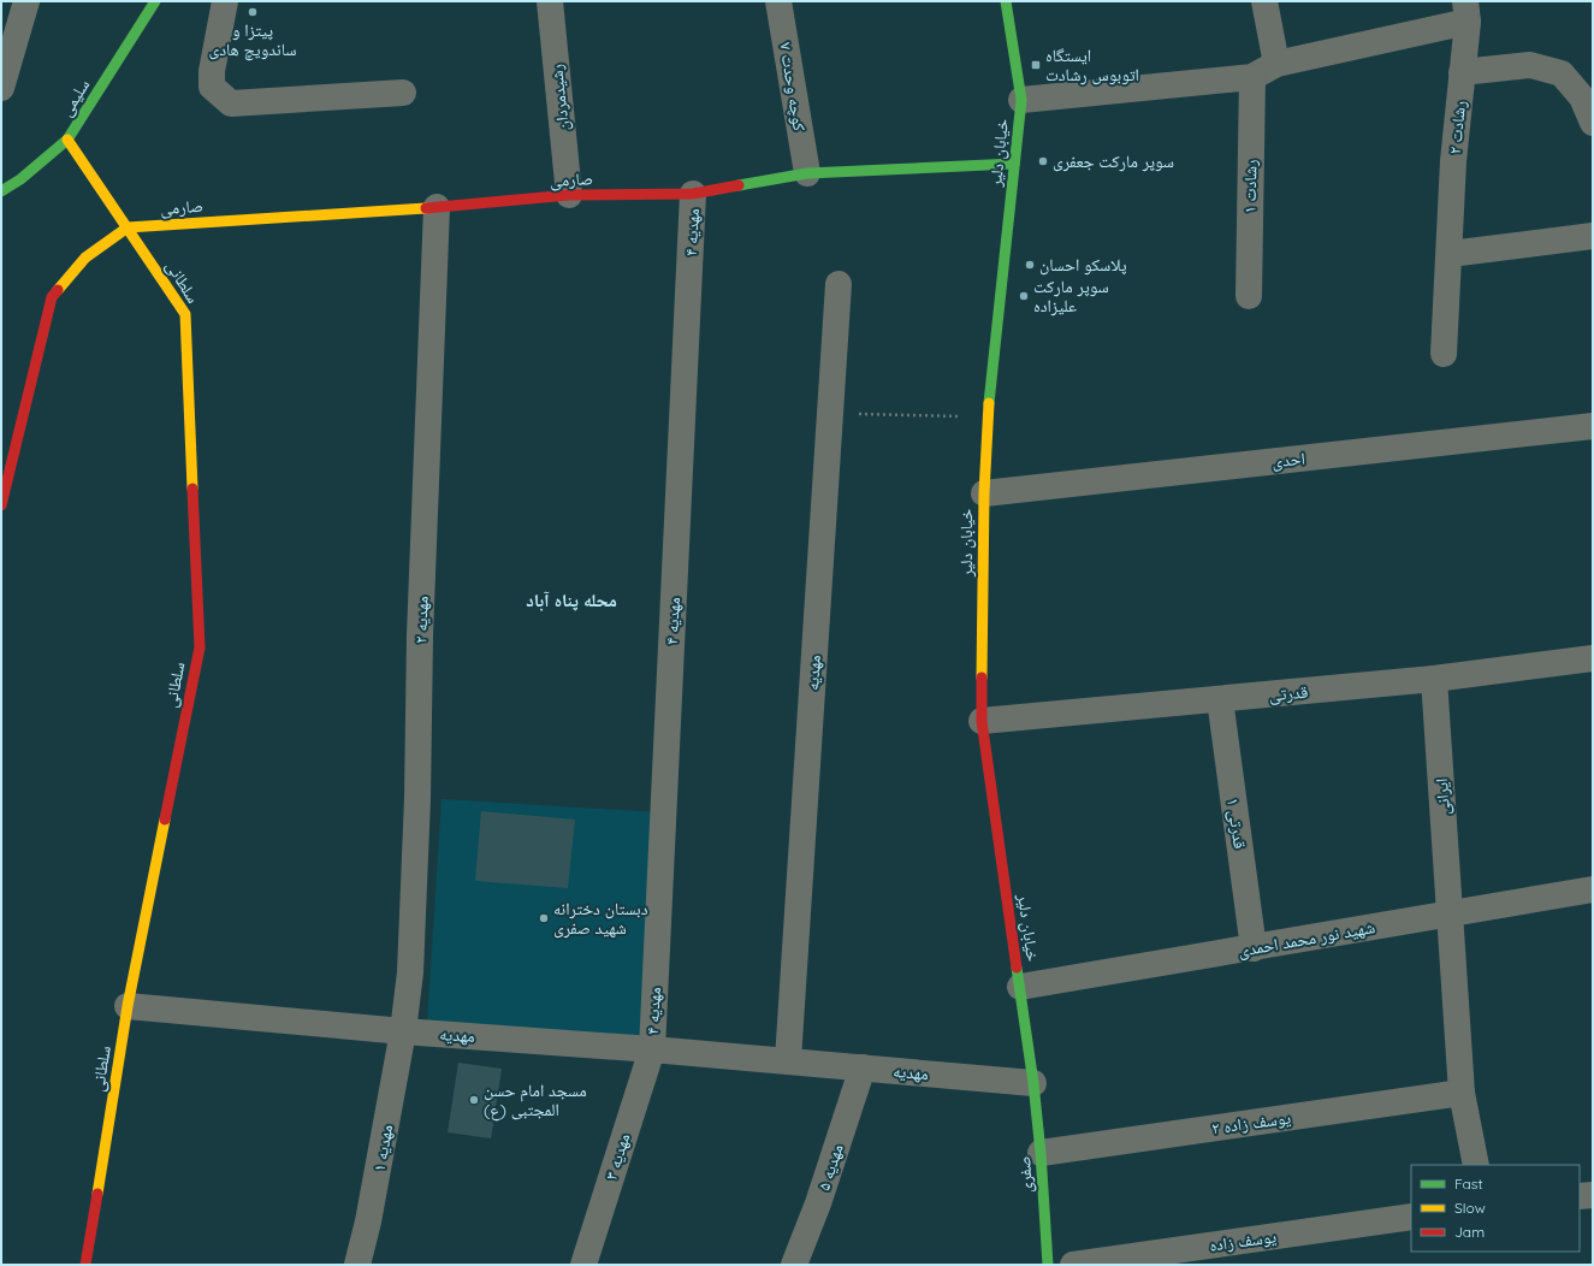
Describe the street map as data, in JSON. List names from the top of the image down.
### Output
{
  "streets": {
    "street": [
      "کوچه وحدت ۷",
      "سلیمی",
      "رشیدمردان",
      "رشادت ۲",
      "خیابان دلیر",
      "صارمی",
      "رشادت ۱",
      "مهدیه ۴",
      "سلطانی",
      "احدی",
      "مهدیه ۲",
      "مهدیه",
      "قدرتی",
      "ایرانی",
      "قدرتی ۱",
      "شهید نور محمد احمدی",
      "یوسف زاده ۲",
      "مهدیه ۱",
      "مهدیه ۳",
      "مهدیه ۵",
      "صفری",
      "یوسف زاده"
    ]
  },
  "crossings": [
    ["کوچه وحدت ۷", "صارمی"],
    ["سلیمی", "سلطانی"],
    ["رشیدمردان", "صارمی"],
    ["خیابان دلیر", "صارمی"],
    ["خیابان دلیر", "احدی"],
    ["خیابان دلیر", "مهدیه"],
    ["خیابان دلیر", "قدرتی"],
    ["خیابان دلیر", "شهید نور محمد احمدی"],
    ["خیابان دلیر", "صفری"],
    ["صارمی", "مهدیه ۴"],
    ["صارمی", "سلطانی"],
    ["صارمی", "مهدیه ۲"],
    ["مهدیه ۴", "مهدیه"],
    ["مهدیه ۴", "مهدیه ۳"],
    ["سلطانی", "مهدیه"],
    ["مهدیه ۲", "مهدیه"],
    ["مهدیه ۲", "مهدیه ۱"],
    ["مهدیه", "مهدیه ۱"],
    ["مهدیه", "مهدیه ۳"],
    ["مهدیه", "مهدیه ۵"],
    ["مهدیه", "صفری"],
    ["قدرتی", "ایرانی"],
    ["قدرتی", "قدرتی ۱"],
    ["ایرانی", "شهید نور محمد احمدی"],
    ["قدرتی ۱", "شهید نور محمد احمدی"],
    ["یوسف زاده ۲", "صفری"]
  ],
  "districts": ["محله پناه آباد"],
  "places": {
    "other": [
      "پیتزا و ساندویچ هادی",
      "سوپر مارکت جعفری",
      "پلاسکو احسان",
      "سوپر مارکت علیزاده",
      "دبستان دخترانه شهید صفری",
      "مسجد امام حسن المجتبی (ع)"
    ],
    "transit": ["ایستگاه اتوبوس رشادت"]
  },
  "legend": ["Fast", "Slow", "Jam"]
}
